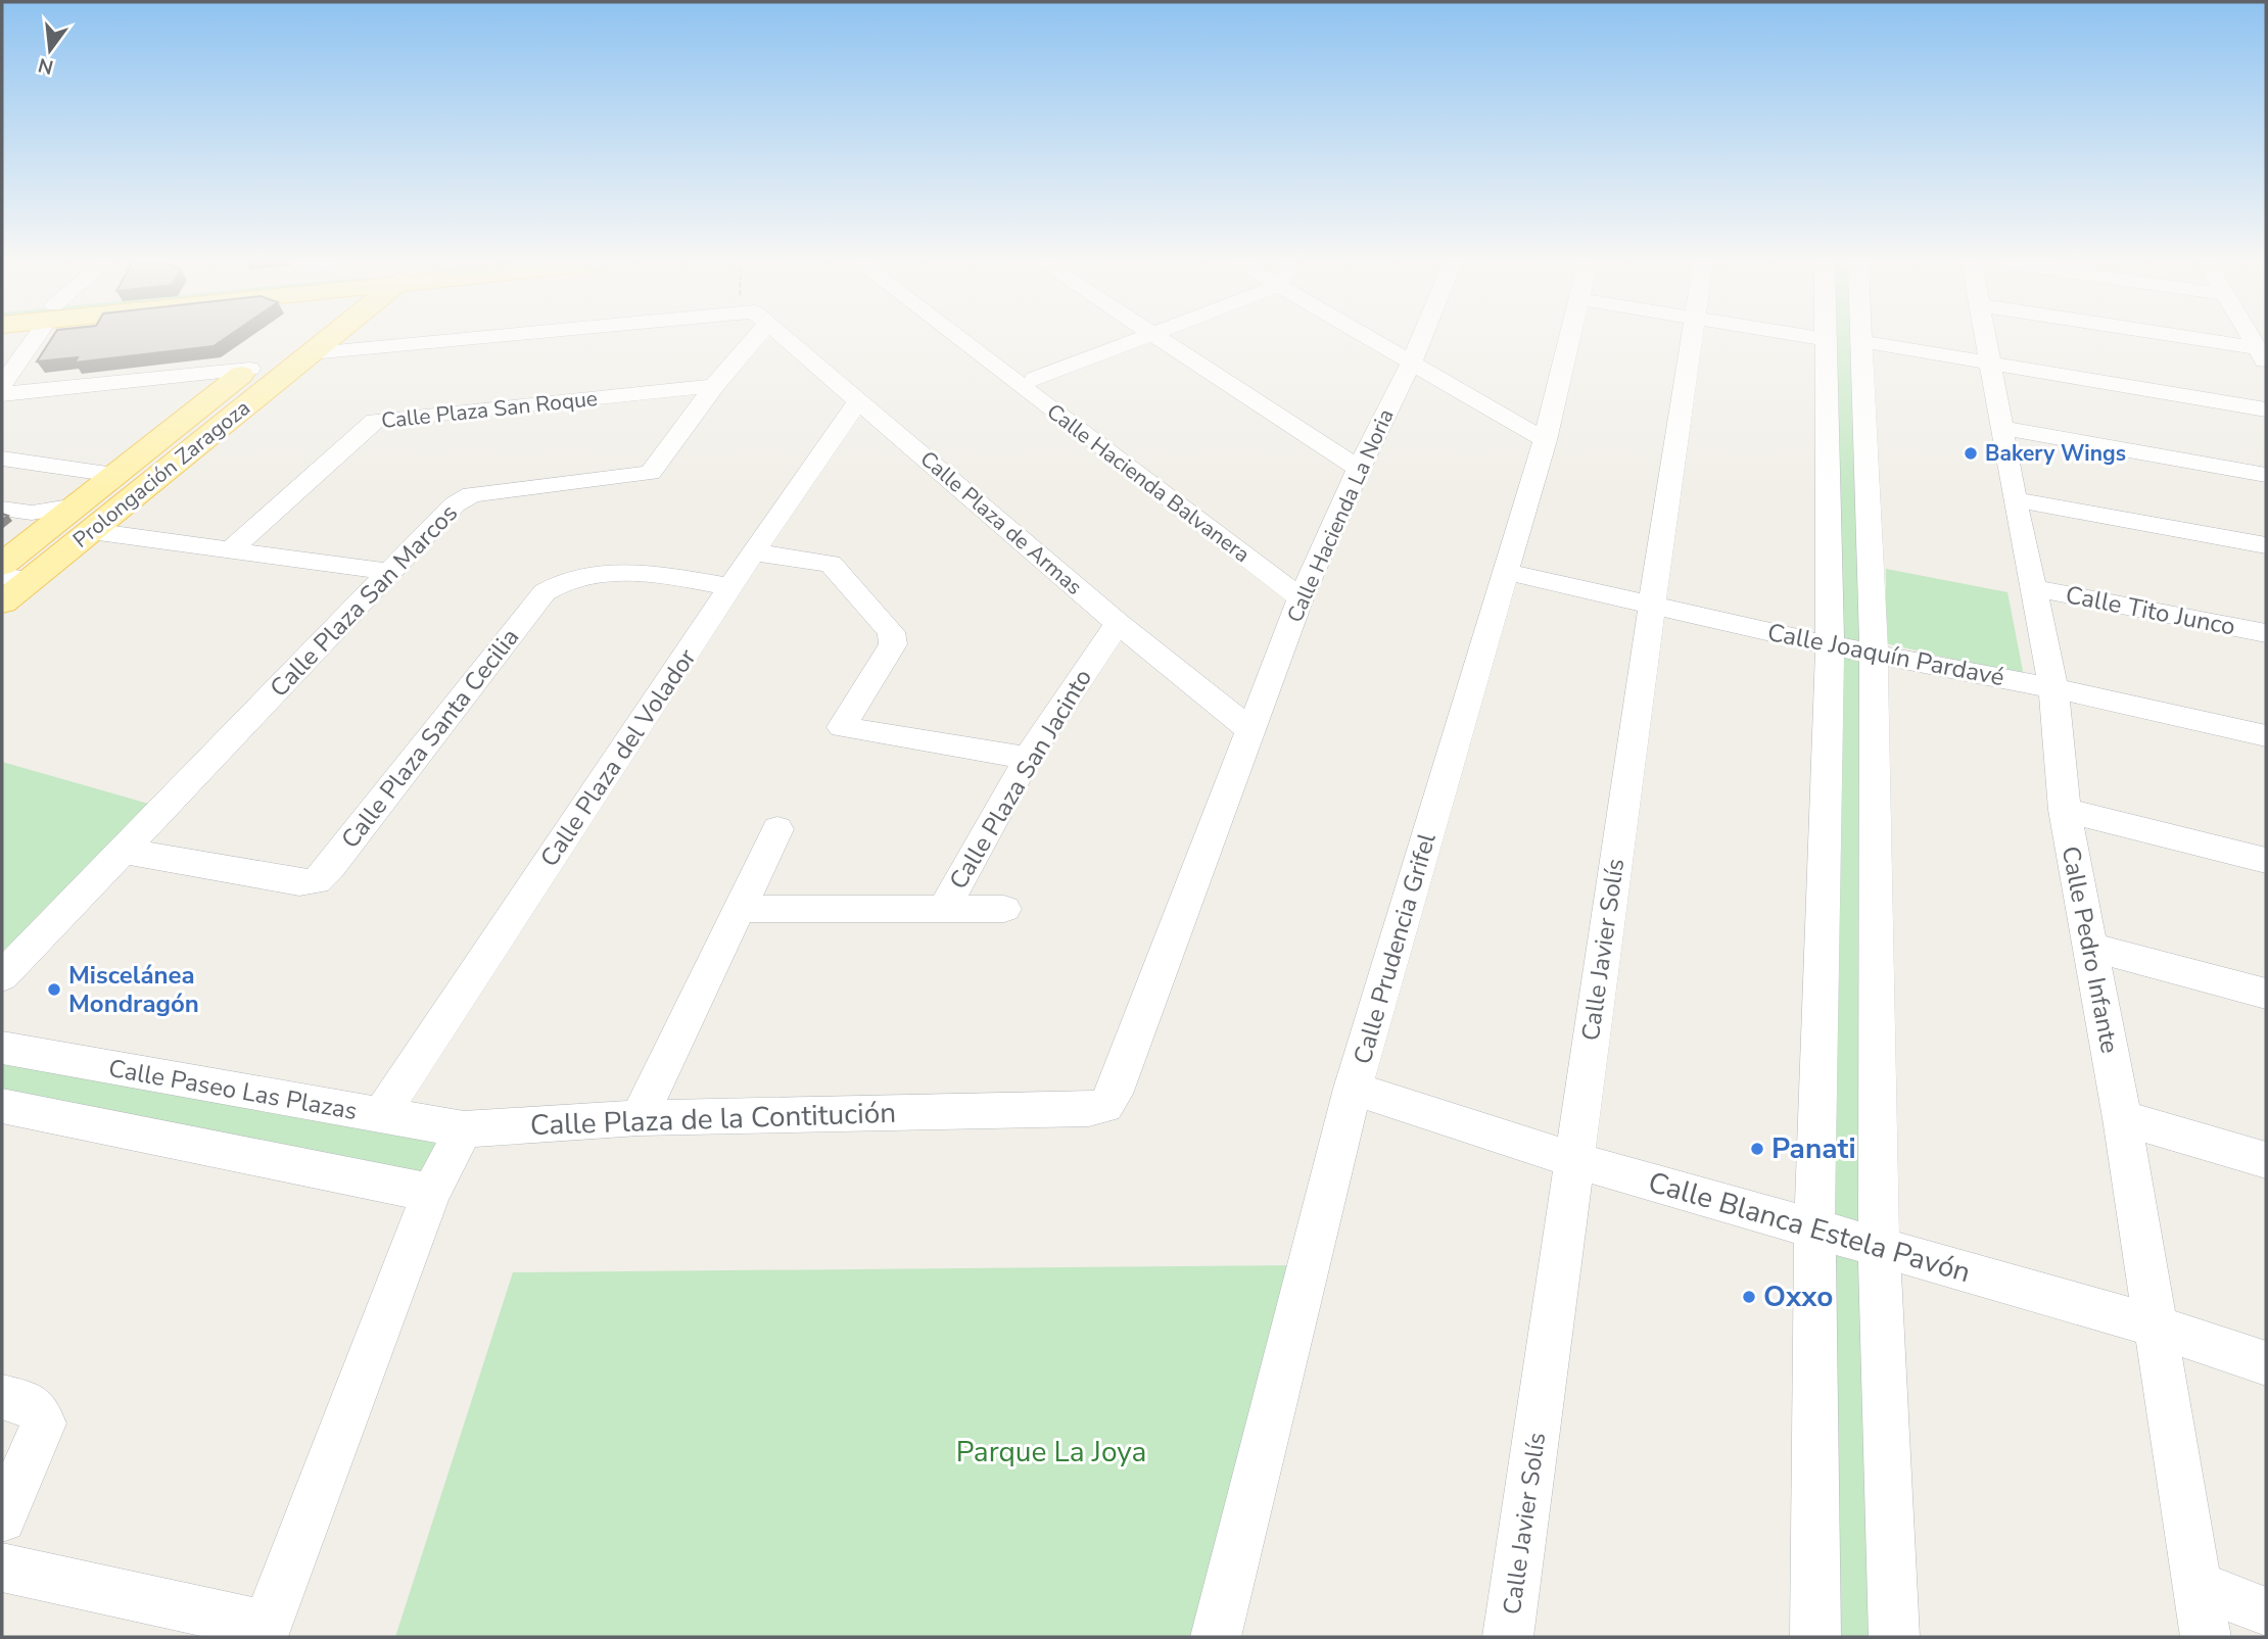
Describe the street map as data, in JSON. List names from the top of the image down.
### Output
{
  "streets": {
    "main road": ["Prolongación Zaragoza"],
    "street": [
      "Calle Plaza San Roque",
      "Calle Hacienda Balvanera",
      "Calle Hacienda La Noria",
      "Calle Plaza de Armas",
      "Calle Plaza San Marcos",
      "Calle Tito Junco",
      "Calle Joaquín Pardavé",
      "Calle Plaza Santa Cecilia",
      "Calle Plaza del Volador",
      "Calle Plaza San Jacinto",
      "Calle Prudencia Grifel",
      "Calle Javier Solís",
      "Calle Pedro Infante",
      "Calle Paseo Las Plazas",
      "Calle Plaza de la Contitución",
      "Calle Blanca Estela Pavón"
    ]
  },
  "crossings": [
    ["Calle Hacienda Balvanera", "Calle Hacienda La Noria"],
    ["Calle Hacienda La Noria", "Calle Plaza de Armas"],
    ["Calle Hacienda La Noria", "Calle Plaza de la Contitución"],
    ["Calle Plaza de Armas", "Calle Plaza del Volador"],
    ["Calle Plaza de Armas", "Calle Plaza San Jacinto"],
    ["Calle Plaza de Armas", "Calle Plaza de la Contitución"],
    ["Calle Plaza San Marcos", "Calle Plaza Santa Cecilia"],
    ["Calle Tito Junco", "Calle Pedro Infante"],
    ["Calle Joaquín Pardavé", "Calle Prudencia Grifel"],
    ["Calle Joaquín Pardavé", "Calle Javier Solís"],
    ["Calle Joaquín Pardavé", "Calle Pedro Infante"],
    ["Calle Plaza Santa Cecilia", "Calle Plaza del Volador"],
    ["Calle Plaza del Volador", "Calle Paseo Las Plazas"],
    ["Calle Prudencia Grifel", "Calle Blanca Estela Pavón"],
    ["Calle Javier Solís", "Calle Blanca Estela Pavón"],
    ["Calle Pedro Infante", "Calle Blanca Estela Pavón"],
    ["Calle Paseo Las Plazas", "Calle Plaza de la Contitución"]
  ],
  "parks": ["Parque La Joya"],
  "places": [
    "Bakery Wings",
    "Miscelánea Mondragón",
    "Panati",
    "Oxxo"
  ],
  "north": "bottom"
}
